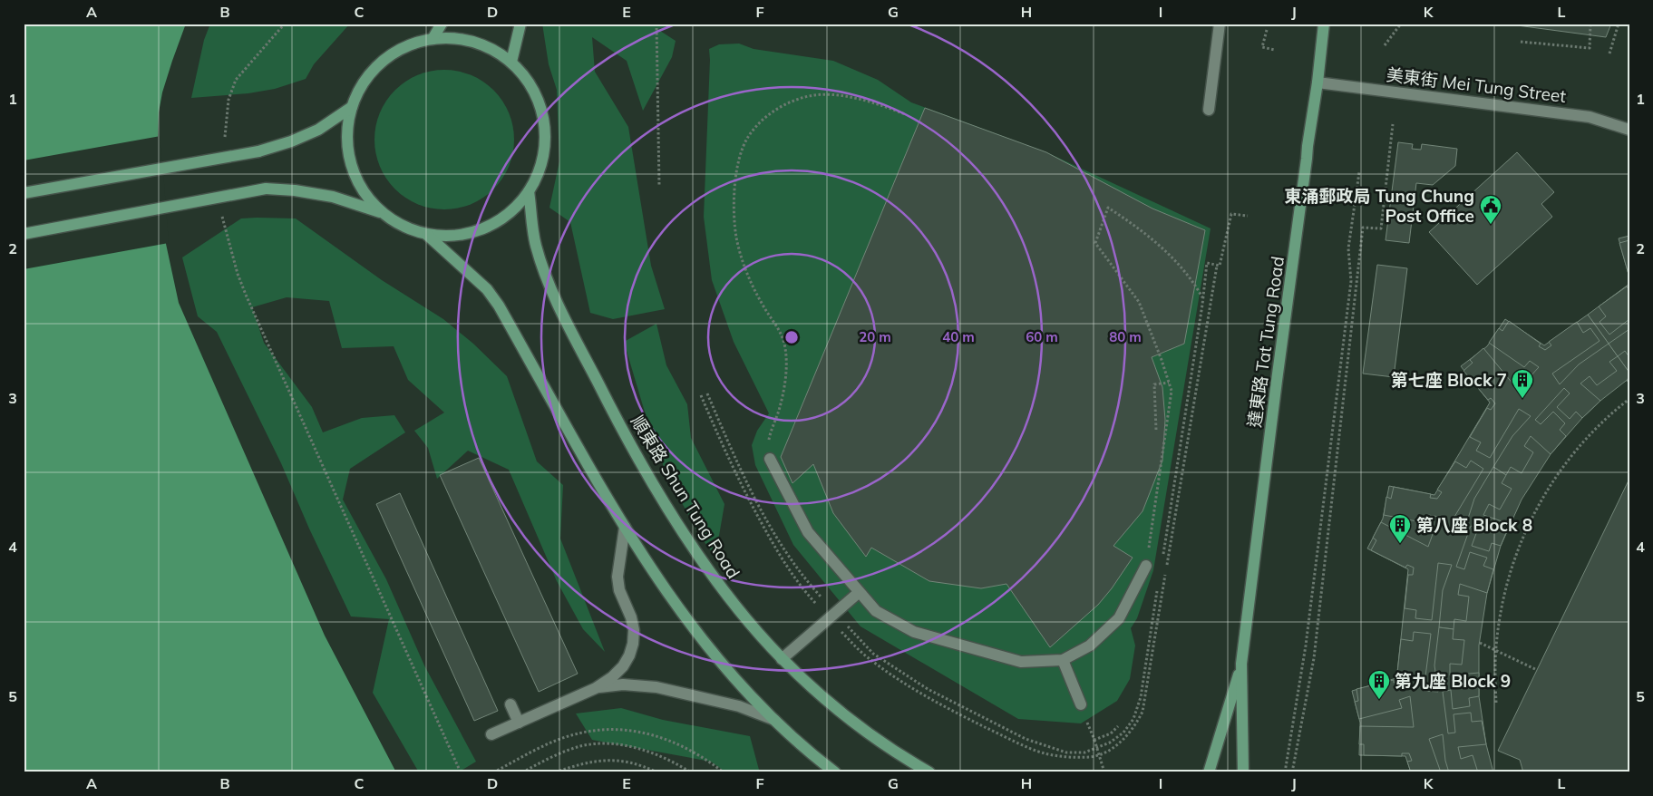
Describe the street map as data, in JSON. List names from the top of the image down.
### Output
{
  "streets": {
    "main road": ["達東路 Tat Tung Road", "順東路 Shun Tung Road"],
    "street": ["美東街 Mei Tung Street"]
  },
  "crossings": [
    ["美東街 Mei Tung Street", "達東路 Tat Tung Road"]
  ],
  "places": {
    "public building": ["東涌郵政局 Tung Chung Post Office"],
    "building": ["第七座 Block 7", "第八座 Block 8", "第九座 Block 9"]
  },
  "grid": {
    "columns": [
      "A",
      "B",
      "C",
      "D",
      "E",
      "F",
      "G",
      "H",
      "I",
      "J",
      "K",
      "L"
    ],
    "rows": [
      "1",
      "2",
      "3",
      "4",
      "5"
    ]
  },
  "rings": [
    "20 m",
    "40 m",
    "60 m",
    "80 m"
  ]
}
